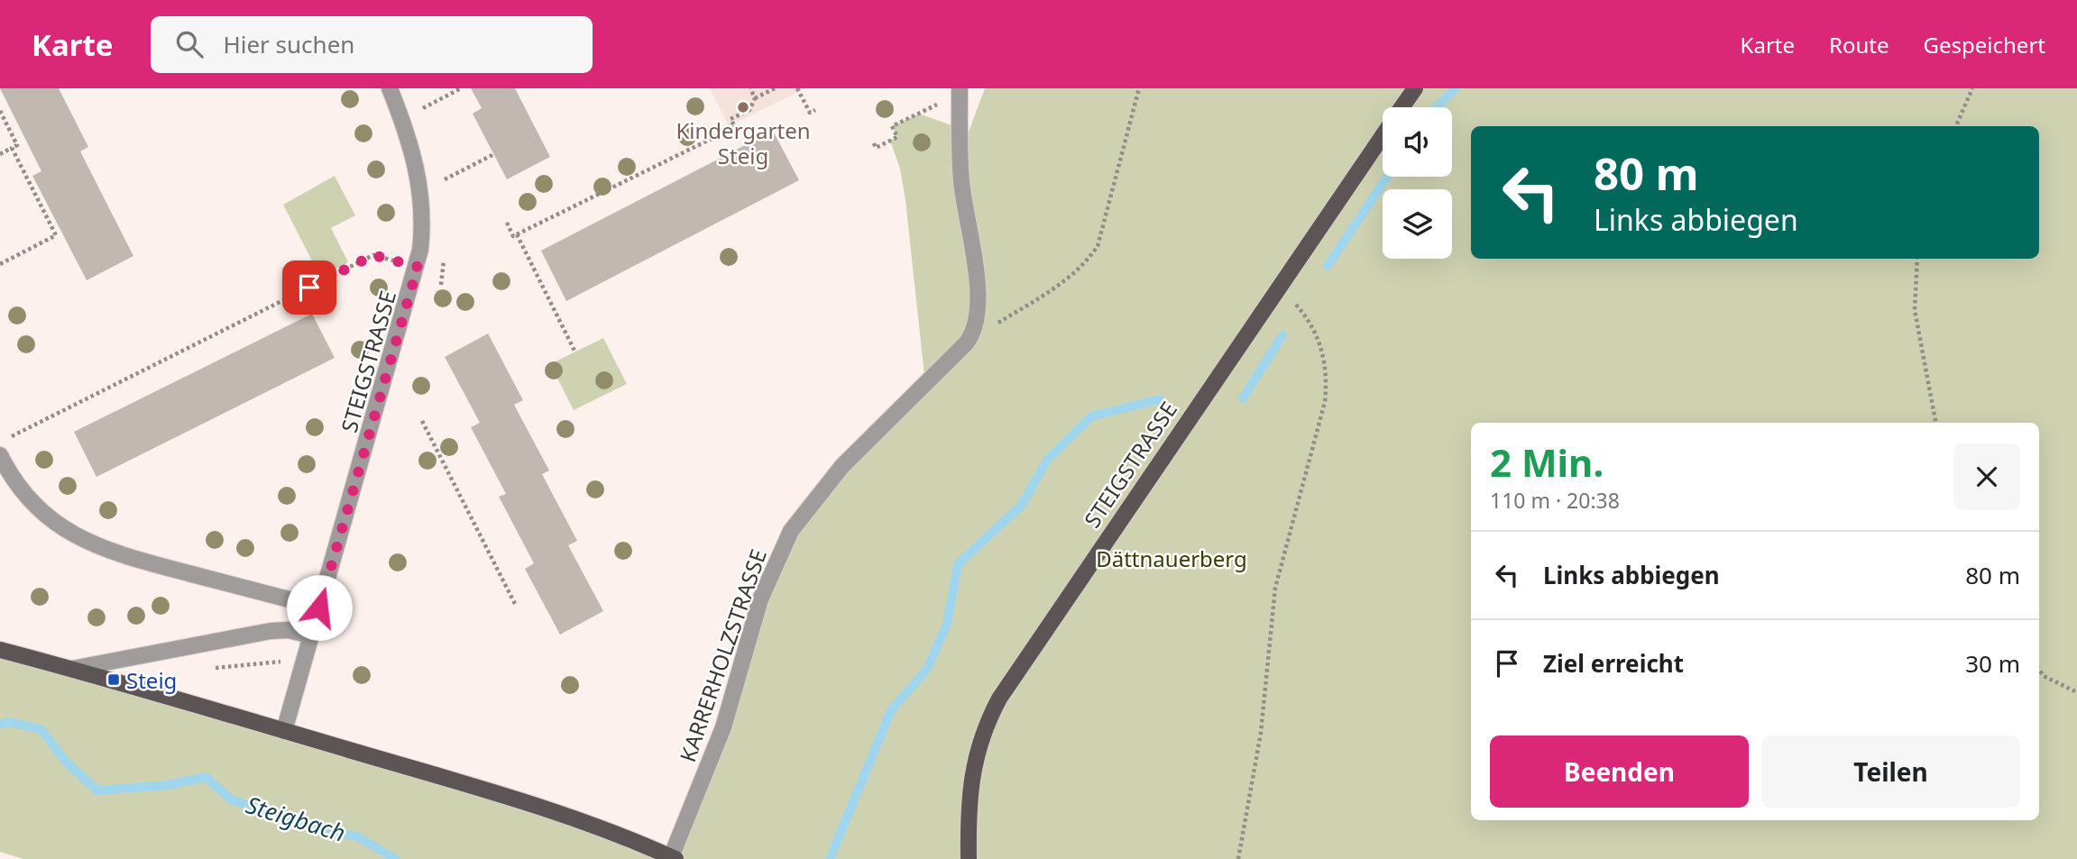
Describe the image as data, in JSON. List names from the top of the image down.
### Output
{
  "streets": {
    "main road": ["STEIGSTRASSE"],
    "street": ["KARRERHOLZSTRASSE"]
  },
  "water": ["Steigbach"],
  "parks": ["Dättnauerberg"],
  "places": {
    "other": ["Kindergarten Steig"],
    "transit": ["Steig"]
  },
  "page": {
    "header": "Karte",
    "search": "Hier suchen",
    "nav": ["Karte", "Route", "Gespeichert"],
    "turn": ["80 m", "Links abbiegen"],
    "heading": ["2 Min.", "110 m · 20:38"],
    "list": [
      {
        "name": "Links abbiegen",
        "value": "80 m"
      },
      {
        "name": "Ziel erreicht",
        "value": "30 m"
      }
    ],
    "buttons": ["Beenden", "Teilen"]
  }
}
